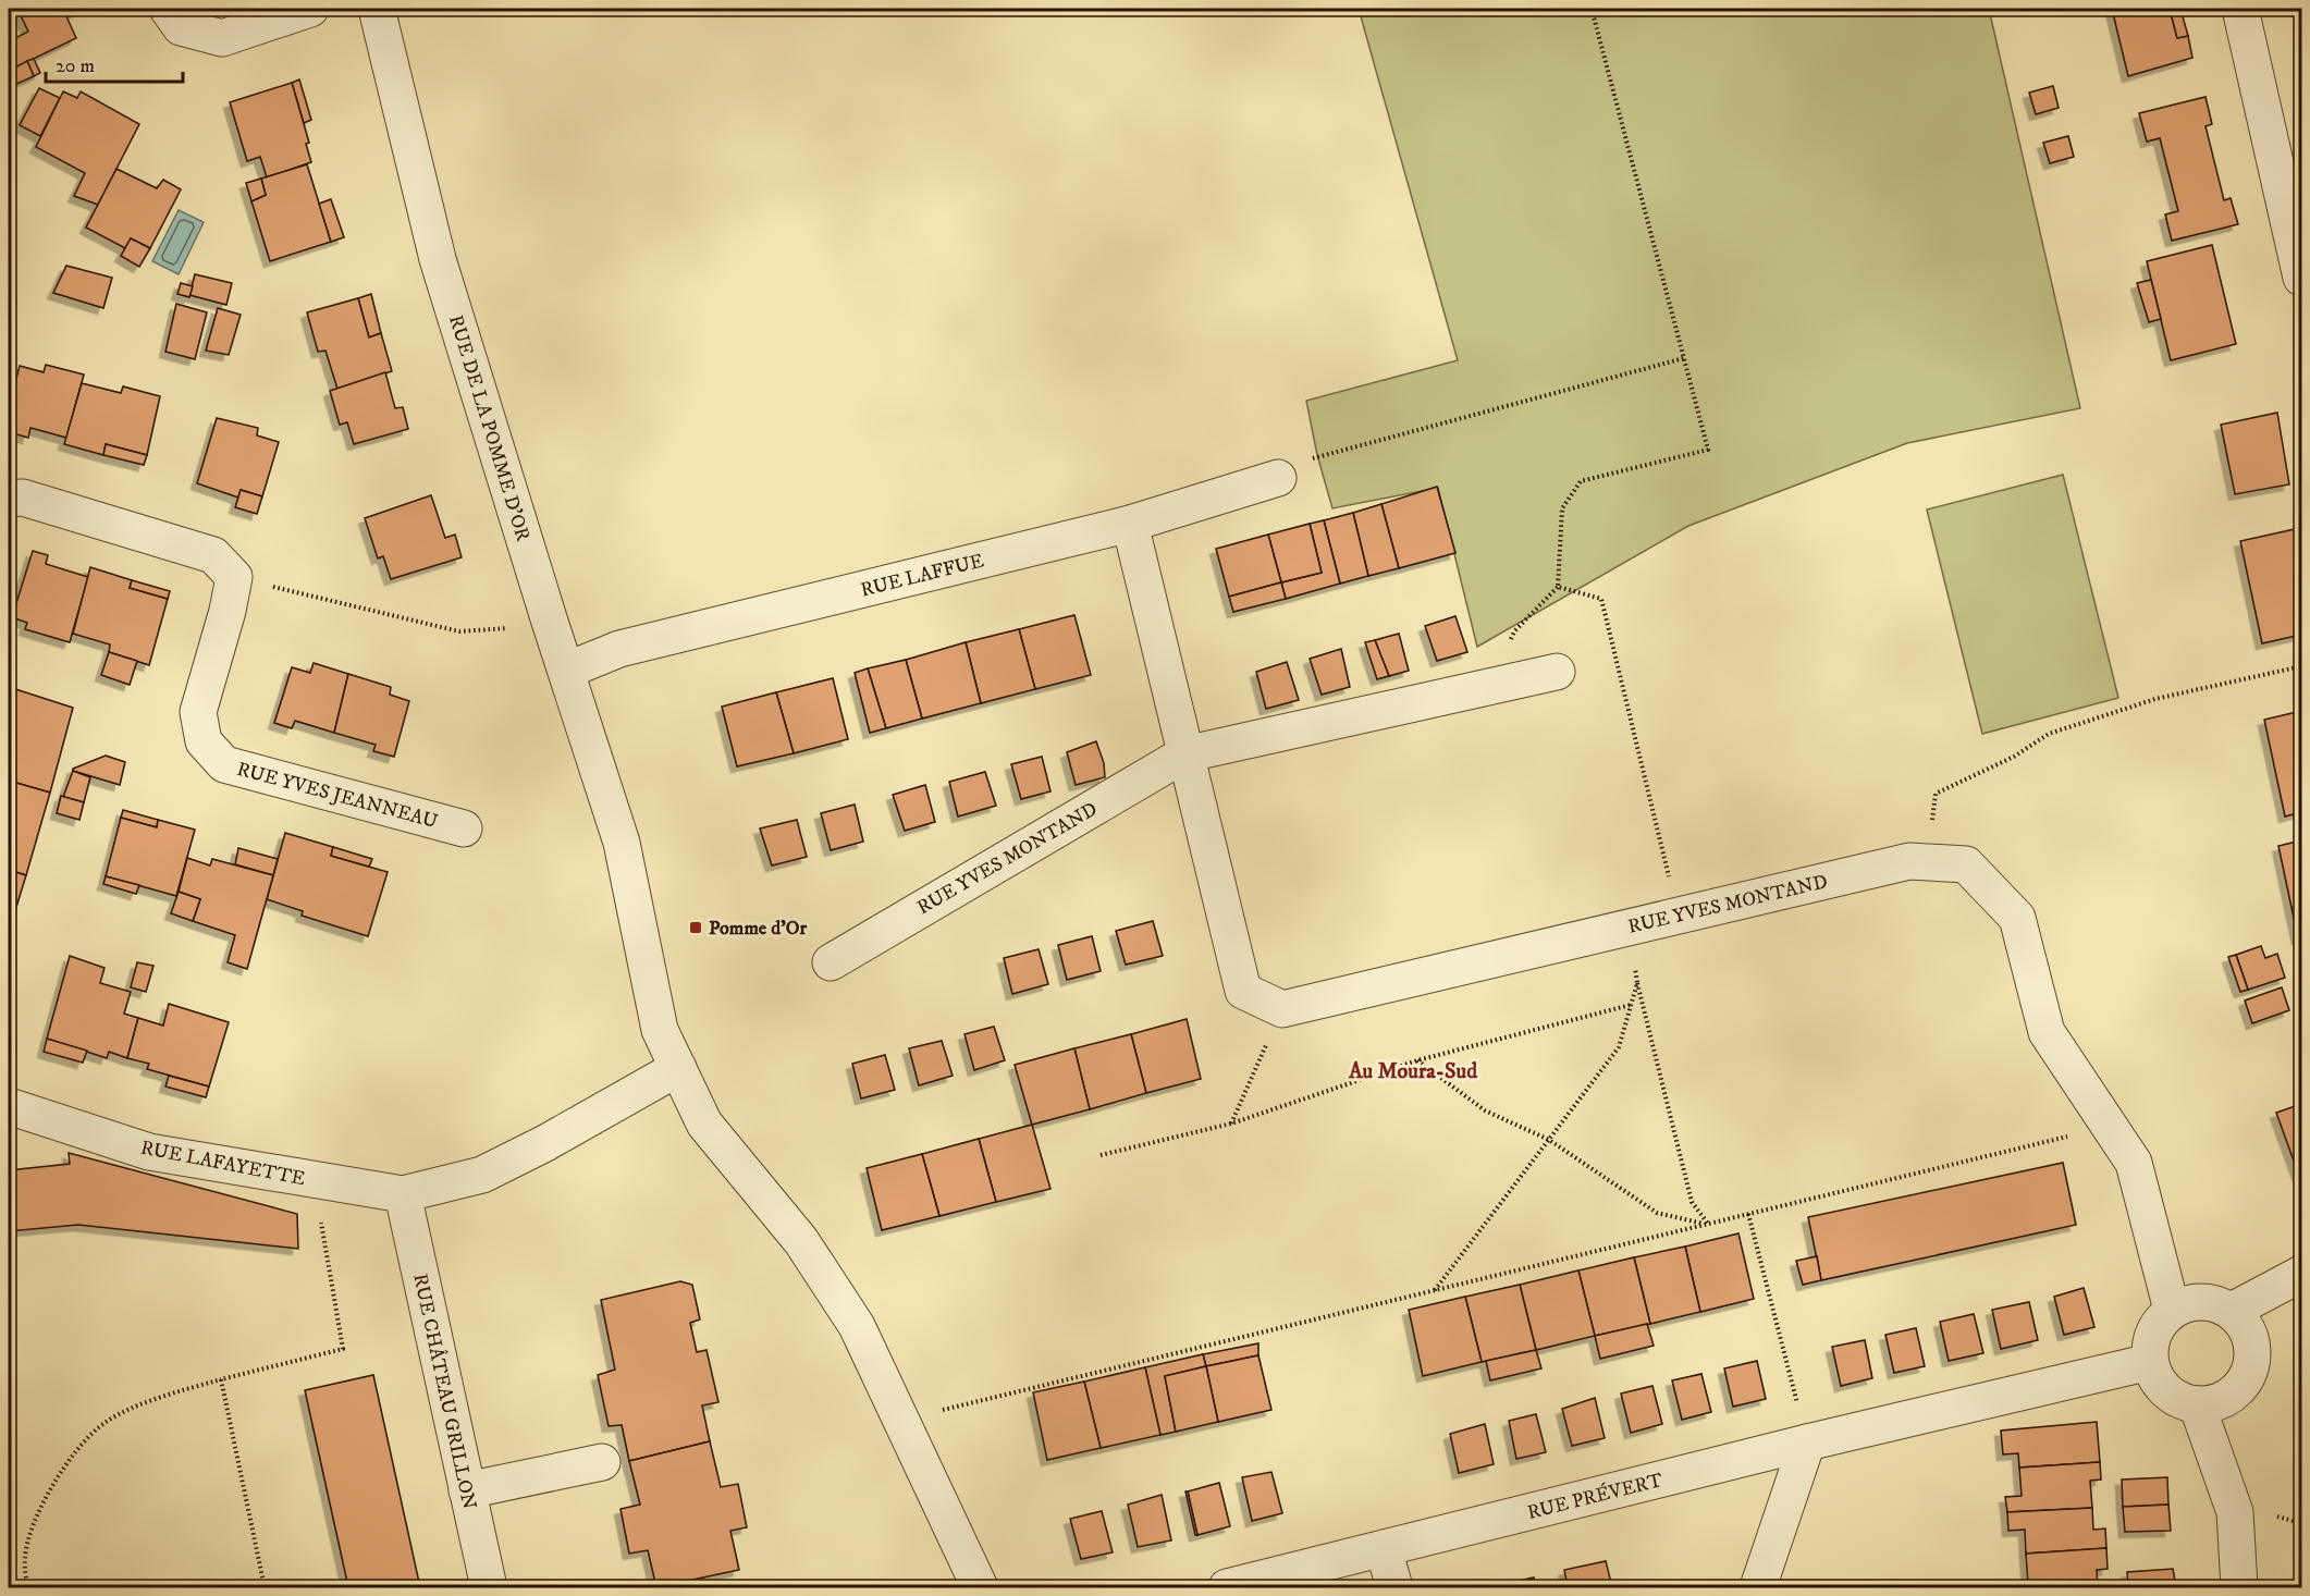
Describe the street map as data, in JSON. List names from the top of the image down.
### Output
{
  "streets": {
    "street": [
      "RUE DE LA POMME D'OR",
      "RUE LAFFUE",
      "RUE YVES JEANNEAU",
      "RUE YVES MONTAND",
      "RUE LAFAYETTE",
      "RUE CHÂTEAU GRILLON",
      "RUE PRÉVERT"
    ]
  },
  "crossings": [
    ["RUE DE LA POMME D'OR", "RUE LAFFUE"],
    ["RUE YVES MONTAND", "RUE PRÉVERT"],
    ["RUE LAFAYETTE", "RUE CHÂTEAU GRILLON"]
  ],
  "districts": ["Au Moura-Sud"],
  "places": {
    "transit": ["Pomme d'Or"]
  },
  "scale_bar": "20 m"
}
